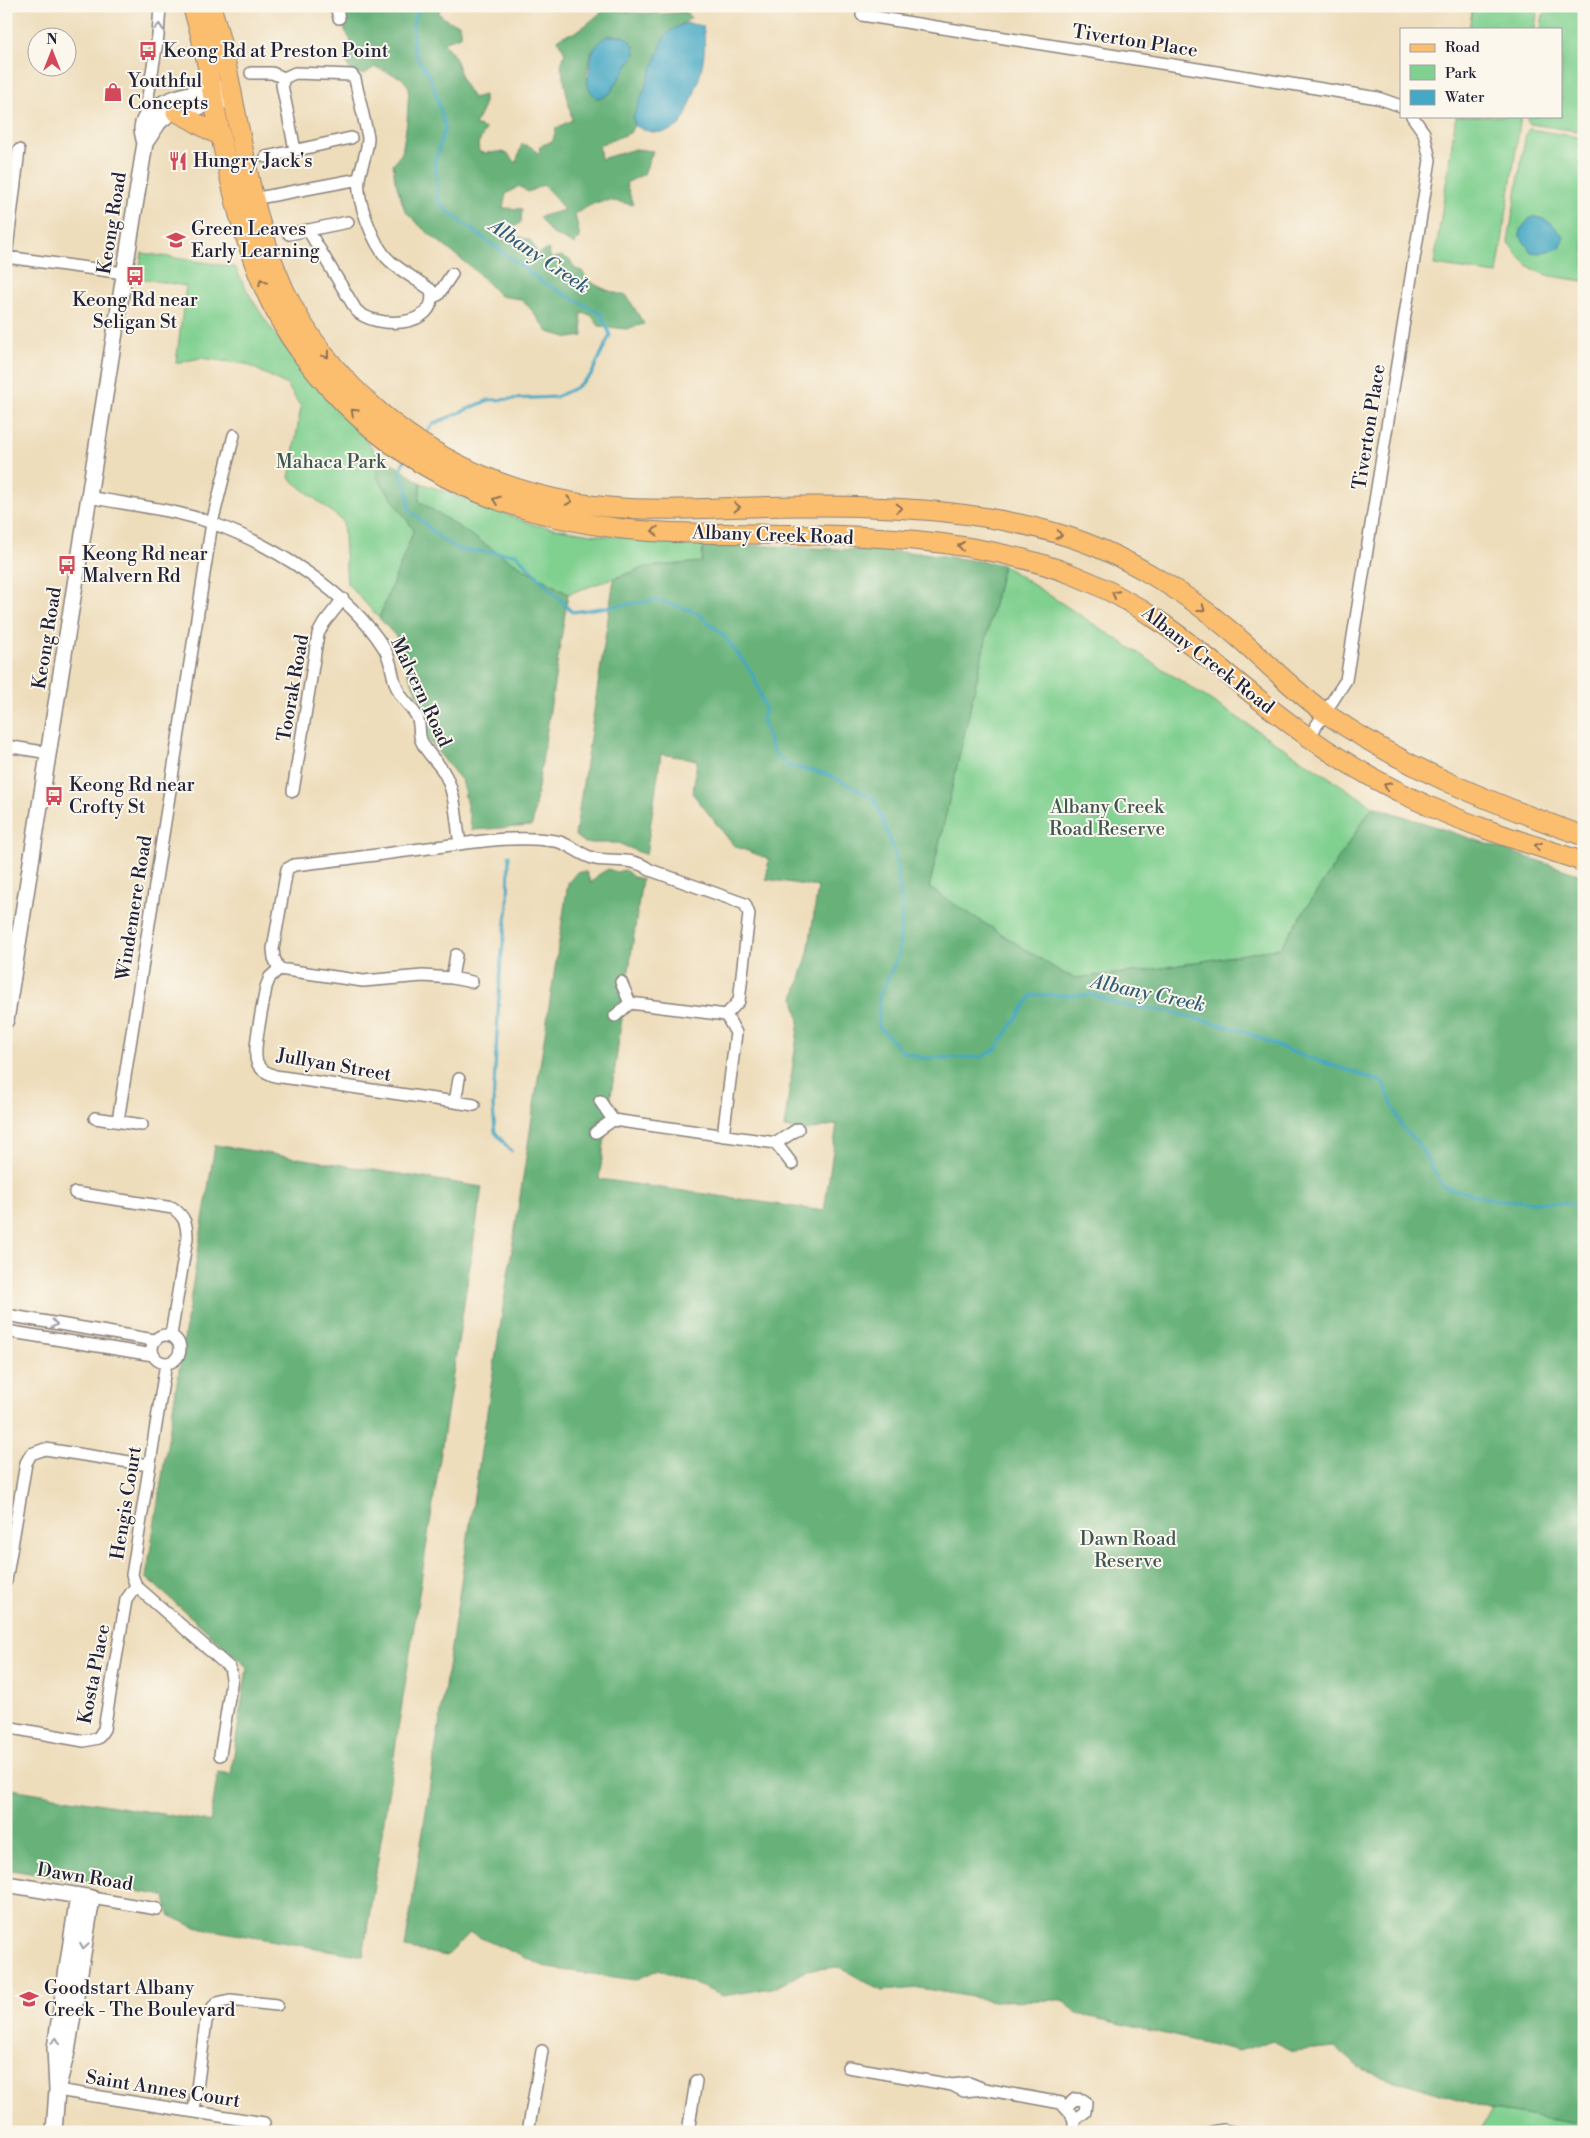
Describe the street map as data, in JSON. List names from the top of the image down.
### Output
{
  "streets": {
    "main road": ["Albany Creek Road"],
    "street": [
      "Tiverton Place",
      "Keong Road",
      "Toorak Road",
      "Malvern Road",
      "Windemere Road",
      "Jullyan Street",
      "Hengis Court",
      "Kosta Place",
      "Dawn Road",
      "Saint Annes Court"
    ]
  },
  "crossings": [
    ["Tiverton Place", "Albany Creek Road"],
    ["Keong Road", "Malvern Road"],
    ["Toorak Road", "Malvern Road"],
    ["Malvern Road", "Windemere Road"],
    ["Hengis Court", "Kosta Place"]
  ],
  "water": ["Albany Creek"],
  "parks": ["Mahaca Park", "Albany Creek Road Reserve", "Dawn Road Reserve"],
  "places": {
    "bus stop": [
      "Keong Rd at Preston Point",
      "Keong Rd near Seligan St",
      "Keong Rd near Malvern Rd",
      "Keong Rd near Crofty St"
    ],
    "shop": ["Youthful Concepts"],
    "restaurant": ["Hungry Jack's"],
    "school or university": ["Green Leaves Early Learning", "Goodstart Albany Creek - The Boulevard"]
  },
  "legend": ["Road", "Park", "Water"],
  "north": "top"
}
